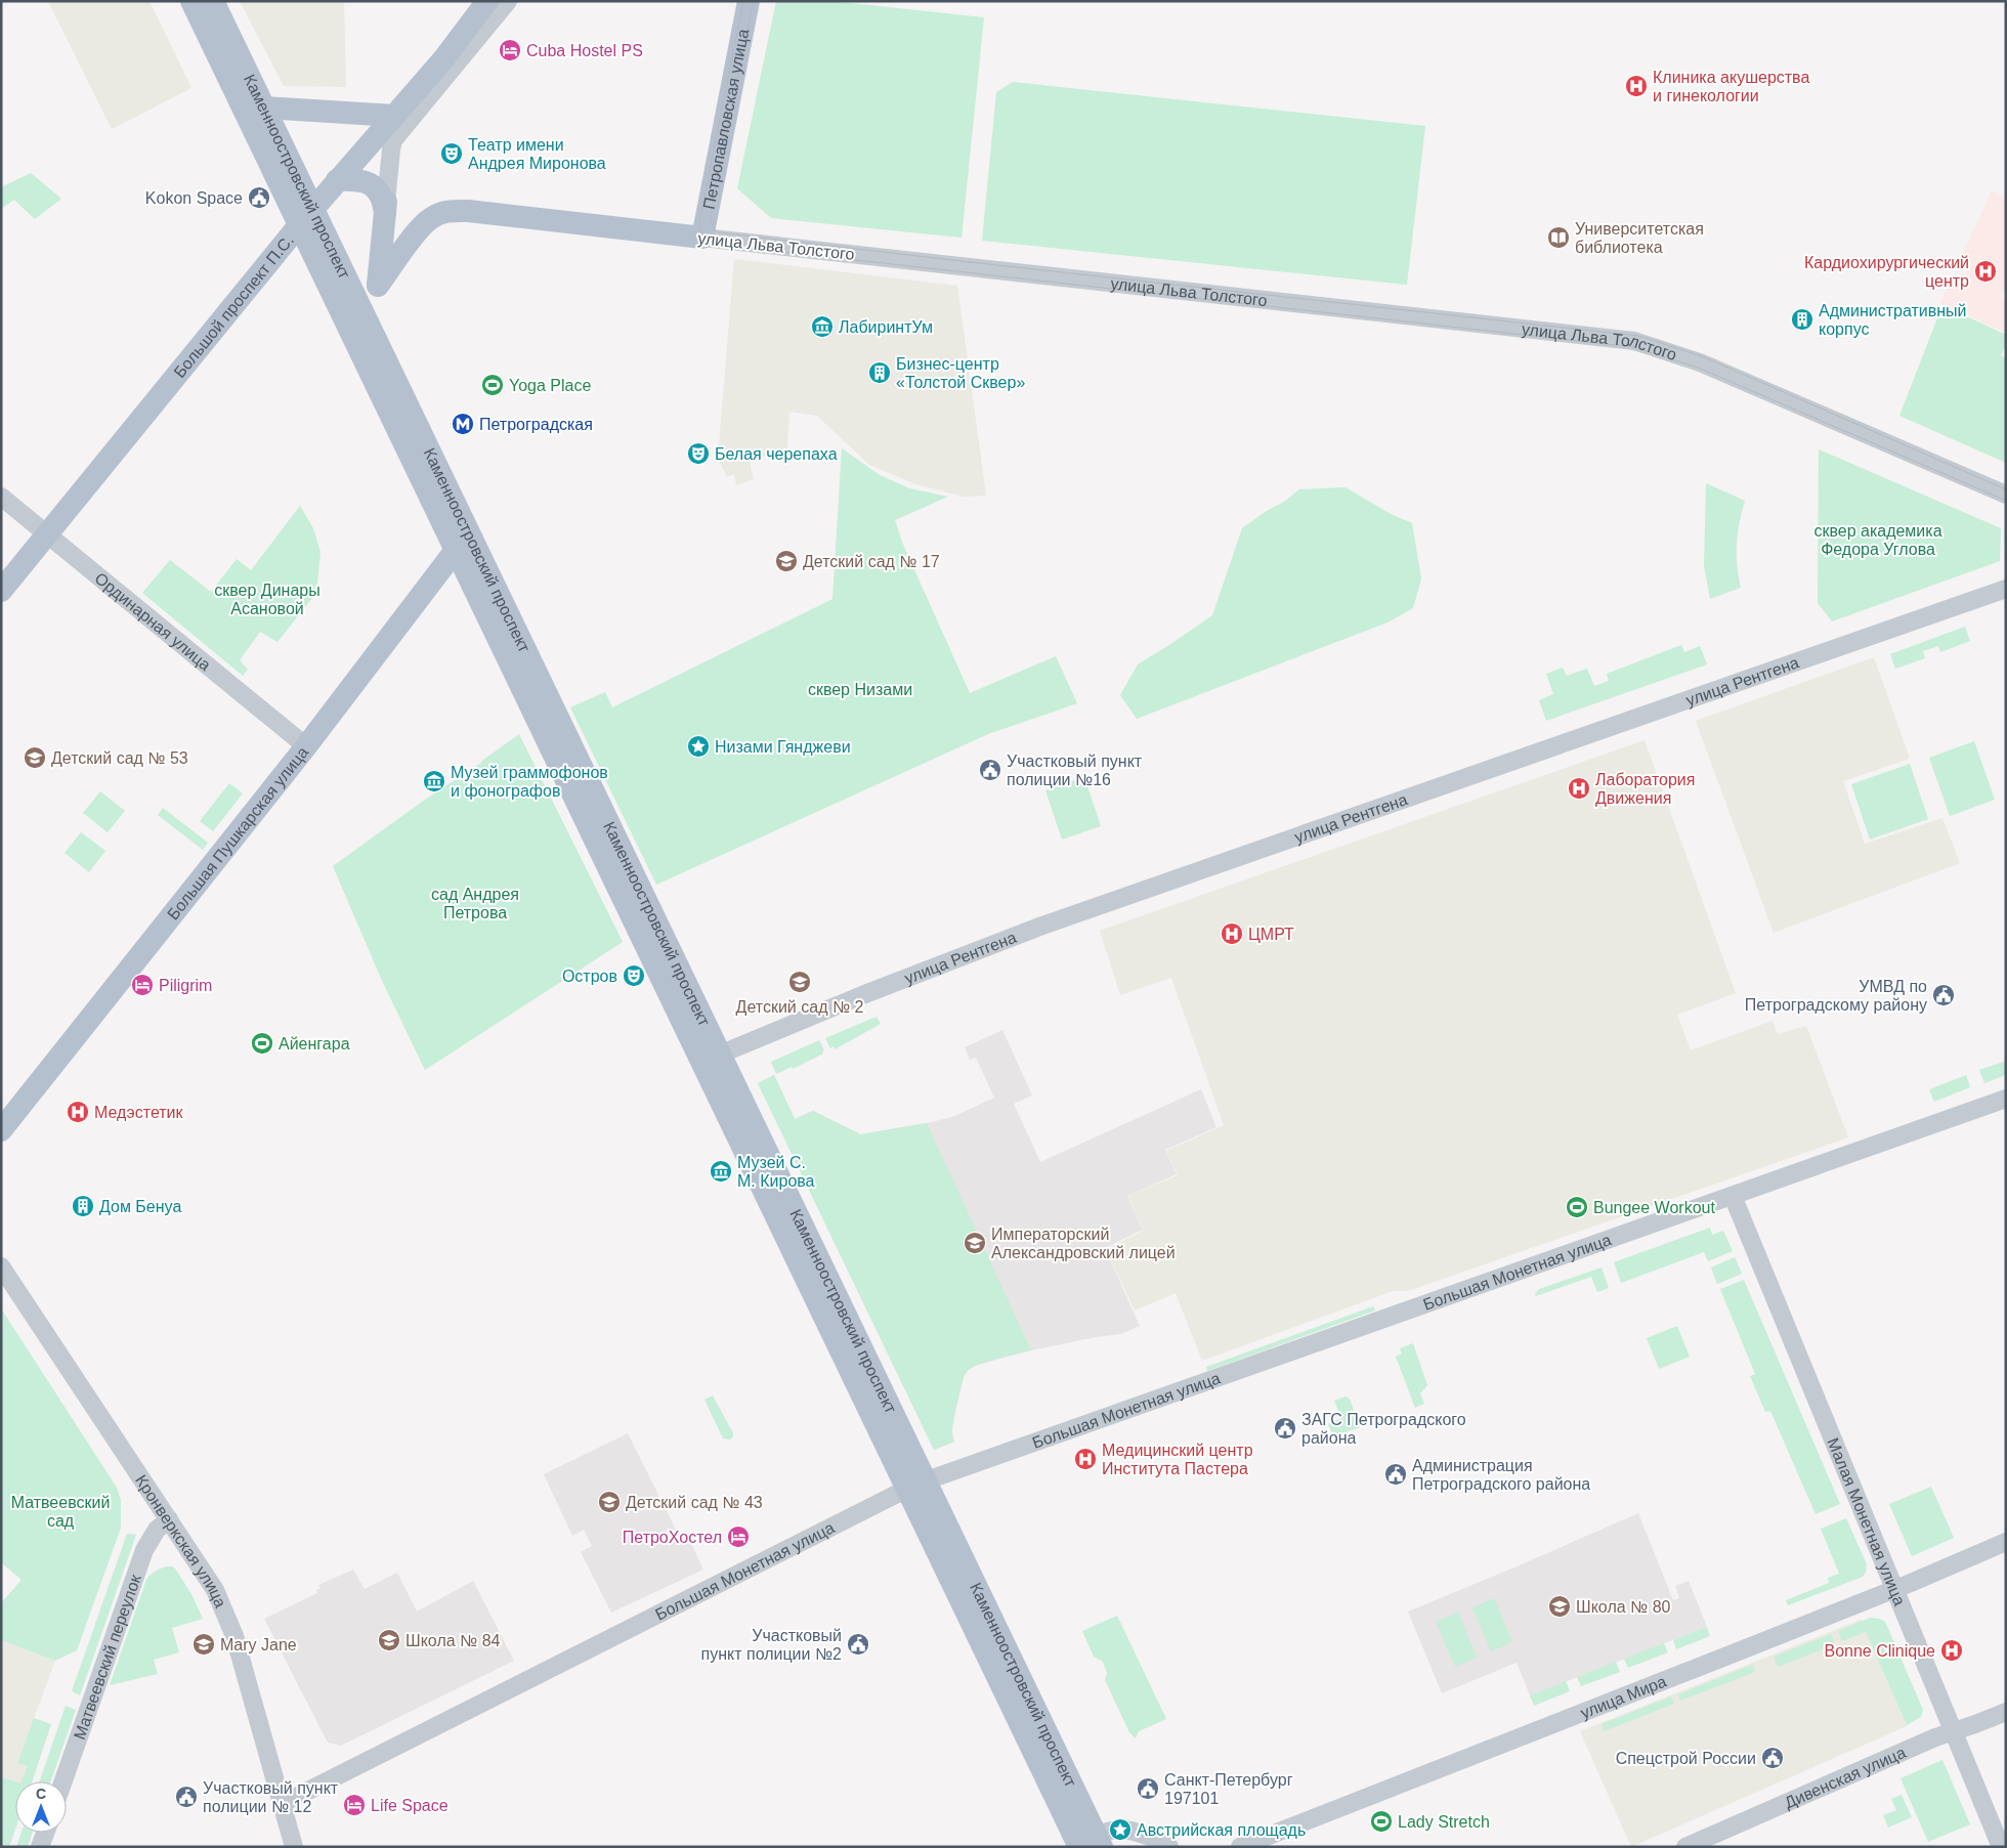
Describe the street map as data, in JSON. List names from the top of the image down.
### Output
{
  "streets": {
    "main road": [
      "Петропавловская улица",
      "Каменноостровский проспект",
      "улица Льва Толстого",
      "Большой проспект П.С.",
      "Большая Пушкарская улица"
    ],
    "street": [
      "Ординарная улица",
      "улица Рентгена",
      "Большая Монетная улица",
      "Малая Монетная улица",
      "Кронверкская улица",
      "Матвеевский переулок",
      "улица Мира",
      "Дивенская улица"
    ]
  },
  "crossings": [
    ["Петропавловская улица", "улица Льва Толстого"],
    ["Каменноостровский проспект", "Большой проспект П.С."],
    ["Каменноостровский проспект", "улица Рентгена"],
    ["Каменноостровский проспект", "Большая Пушкарская улица"],
    ["Каменноостровский проспект", "Большая Монетная улица"],
    ["Большой проспект П.С.", "Ординарная улица"],
    ["Ординарная улица", "Большая Пушкарская улица"],
    ["Большая Монетная улица", "Малая Монетная улица"],
    ["Большая Монетная улица", "Кронверкская улица"],
    ["Малая Монетная улица", "улица Мира"],
    ["Малая Монетная улица", "Дивенская улица"],
    ["Кронверкская улица", "Матвеевский переулок"]
  ],
  "parks": [
    "сквер академика Федора Углова",
    "сквер Динары Асановой",
    "сквер Низами",
    "сад Андрея Петрова",
    "Матвеевский сад"
  ],
  "places": {
    "hotel": [
      "Cuba Hostel PS",
      "Piligrim",
      "ПетроХостел",
      "Life Space"
    ],
    "hospital": [
      "Клиника акушерства и гинекологии",
      "Кардиохирургический центр",
      "Лаборатория Движения",
      "ЦМРТ",
      "Медэстетик",
      "Медицинский центр Института Пастера",
      "Bonne Clinique"
    ],
    "theatre": ["Театр имени Андрея Миронова", "Белая черепаха", "Остров"],
    "public building": [
      "Kokon Space",
      "Участковый пункт полиции №16",
      "УМВД по Петроградскому району",
      "ЗАГС Петроградского района",
      "Администрация Петроградского района",
      "Участковый пункт полиции №2",
      "Спецстрой России",
      "Санкт-Петербург 197101",
      "Участковый пункт полиции № 12"
    ],
    "library": ["Университетская библиотека"],
    "building": ["Административный корпус", "Бизнес-центр «Толстой Сквер»", "Дом Бенуа"],
    "museum": ["ЛабиринтУм", "Музей граммофонов и фонографов", "Музей С. М. Кирова"],
    "sports": [
      "Yoga Place",
      "Айенгара",
      "Bungee Workout",
      "Lady Stretch"
    ],
    "metro station": ["Петроградская"],
    "school or university": [
      "Детский сад № 17",
      "Детский сад № 53",
      "Детский сад № 2",
      "Императорский Александровский лицей",
      "Детский сад № 43",
      "Школа № 80",
      "Школа № 84",
      "Mary Jane"
    ],
    "place": ["Низами Гянджеви", "Австрийская площадь"]
  },
  "north": "top"
}
